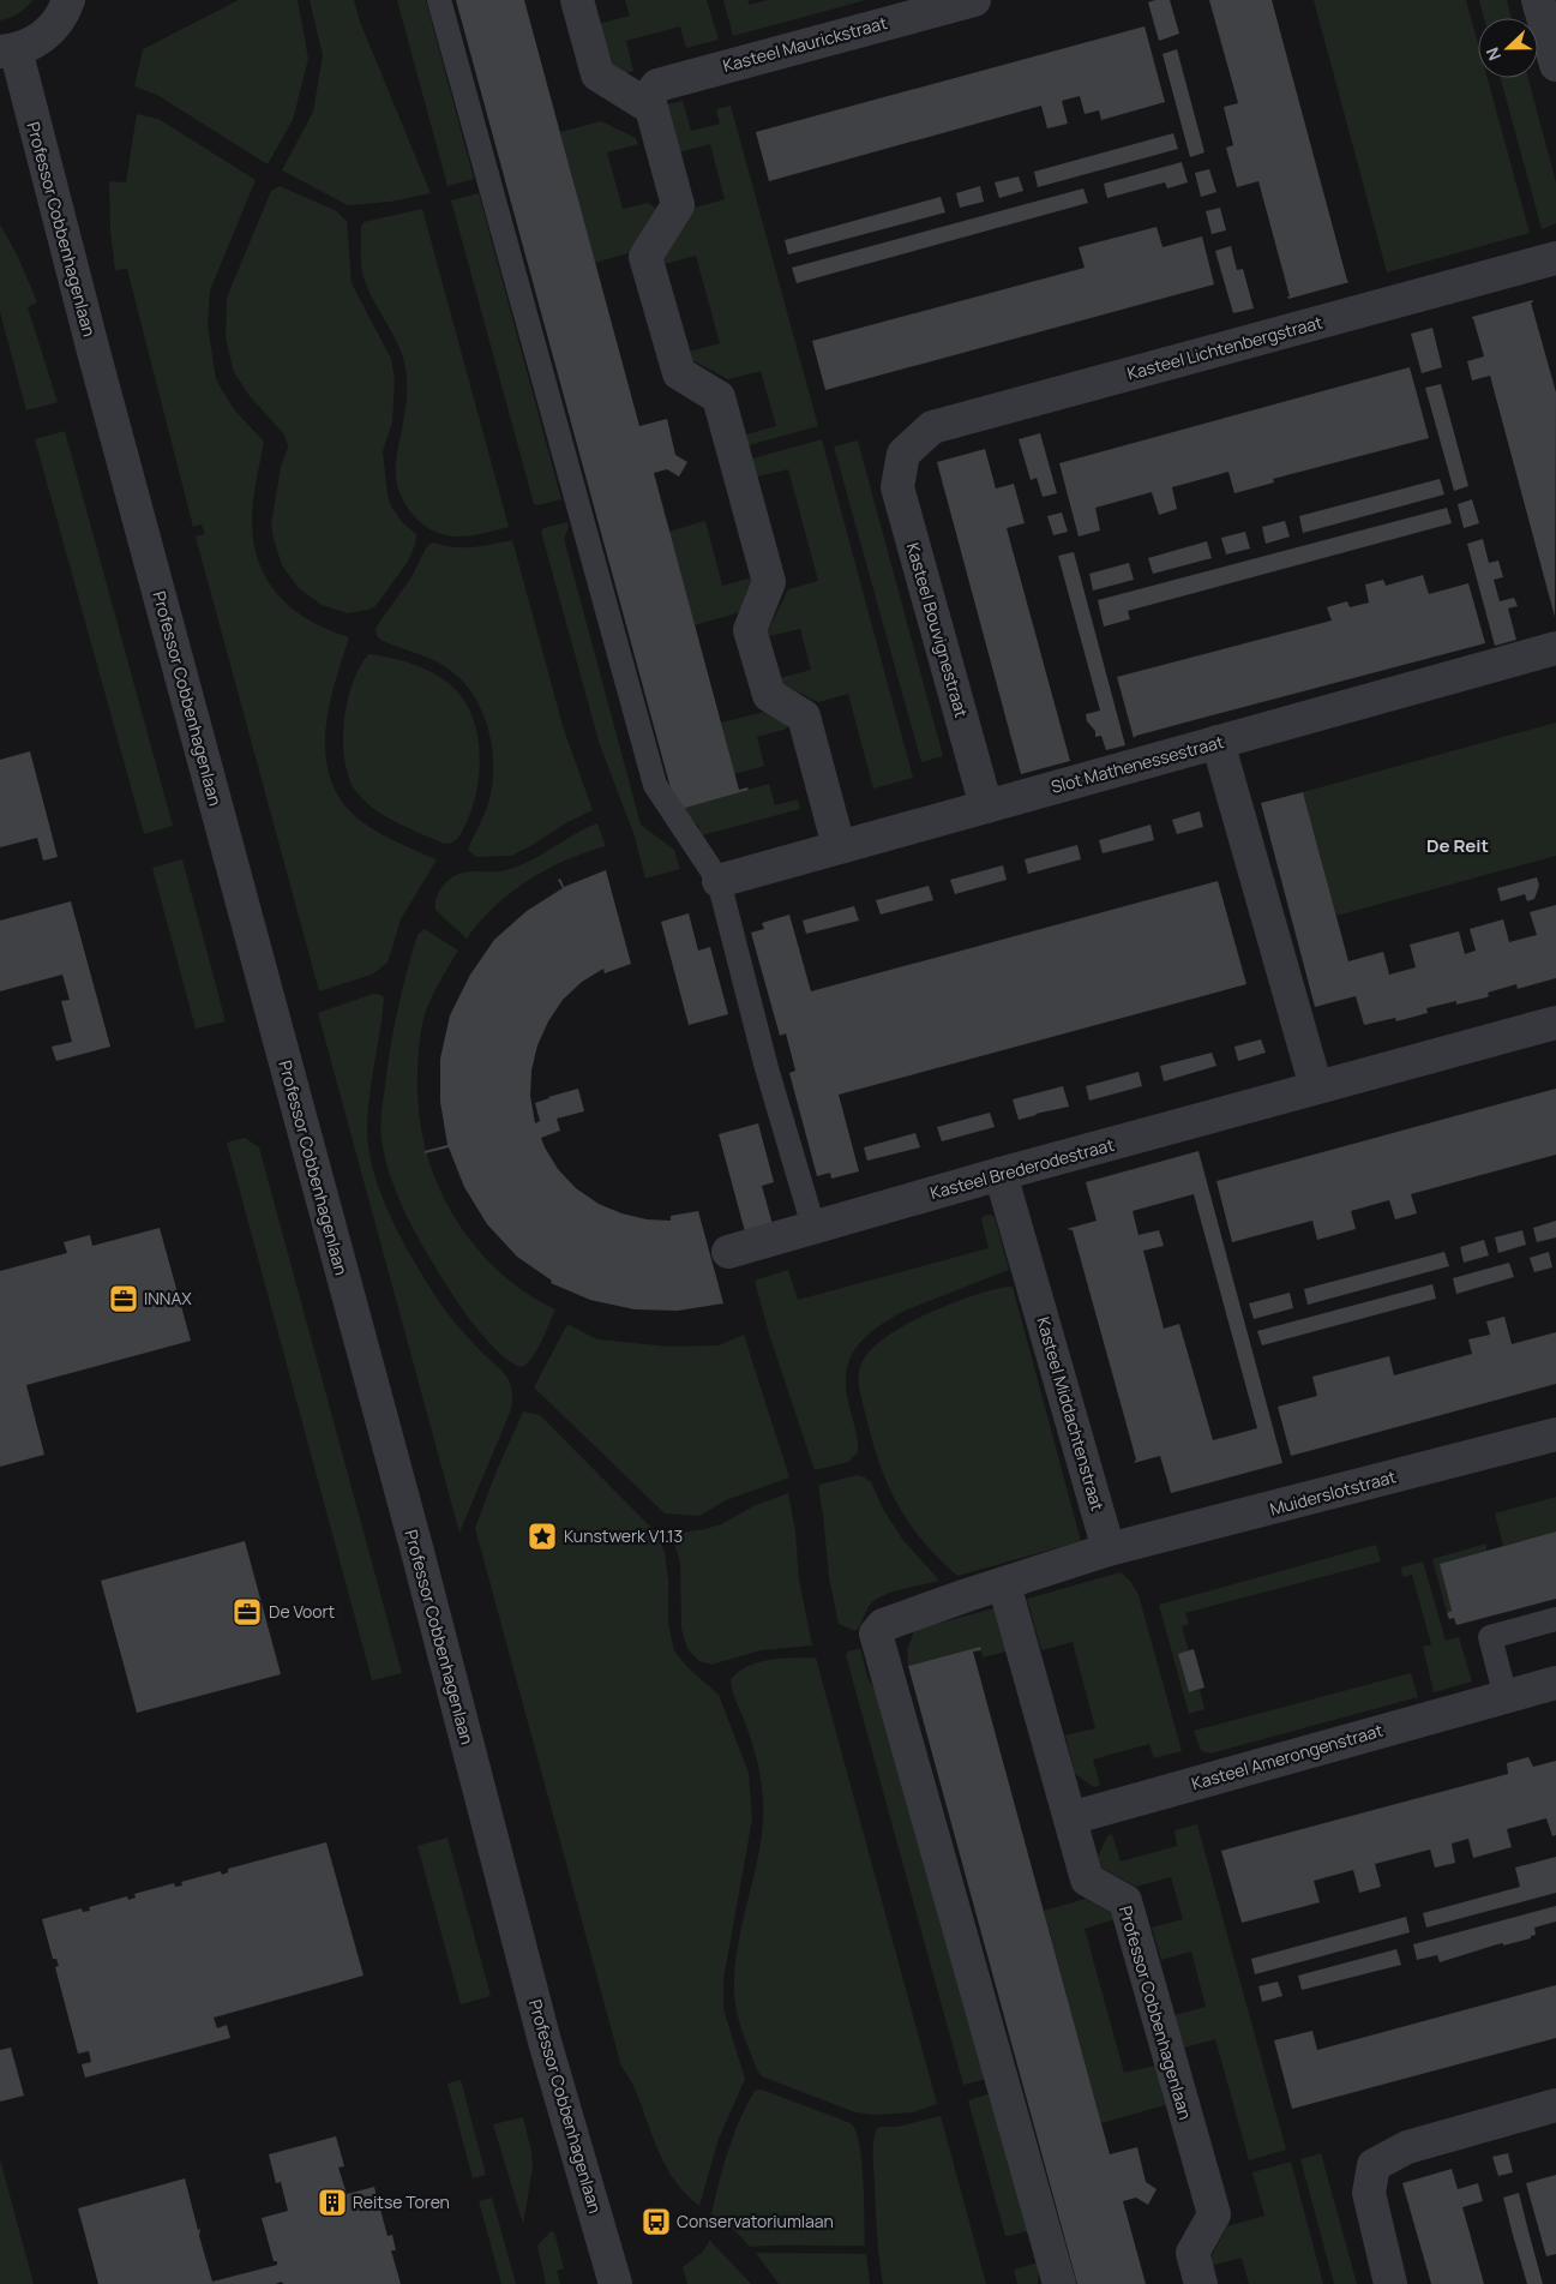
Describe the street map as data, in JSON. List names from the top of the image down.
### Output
{
  "streets": {
    "street": [
      "Kasteel Maurickstraat",
      "Professor Cobbenhagenlaan",
      "Kasteel Lichtenbergstraat",
      "Kasteel Bouvignestraat",
      "Slot Mathenessestraat",
      "Kasteel Brederodestraat",
      "Kasteel Middachtenstraat",
      "Muiderslotstraat",
      "Kasteel Amerongenstraat"
    ]
  },
  "crossings": [
    ["Professor Cobbenhagenlaan", "Kasteel Amerongenstraat"],
    ["Kasteel Lichtenbergstraat", "Kasteel Bouvignestraat"],
    ["Kasteel Bouvignestraat", "Slot Mathenessestraat"],
    ["Kasteel Brederodestraat", "Kasteel Middachtenstraat"],
    ["Kasteel Middachtenstraat", "Muiderslotstraat"]
  ],
  "districts": ["De Reit"],
  "places": {
    "office": ["INNAX", "De Voort"],
    "place": ["Kunstwerk V1.13"],
    "building": ["Reitse Toren"],
    "bus stop": ["Conservatoriumlaan"]
  },
  "north": "left"
}
